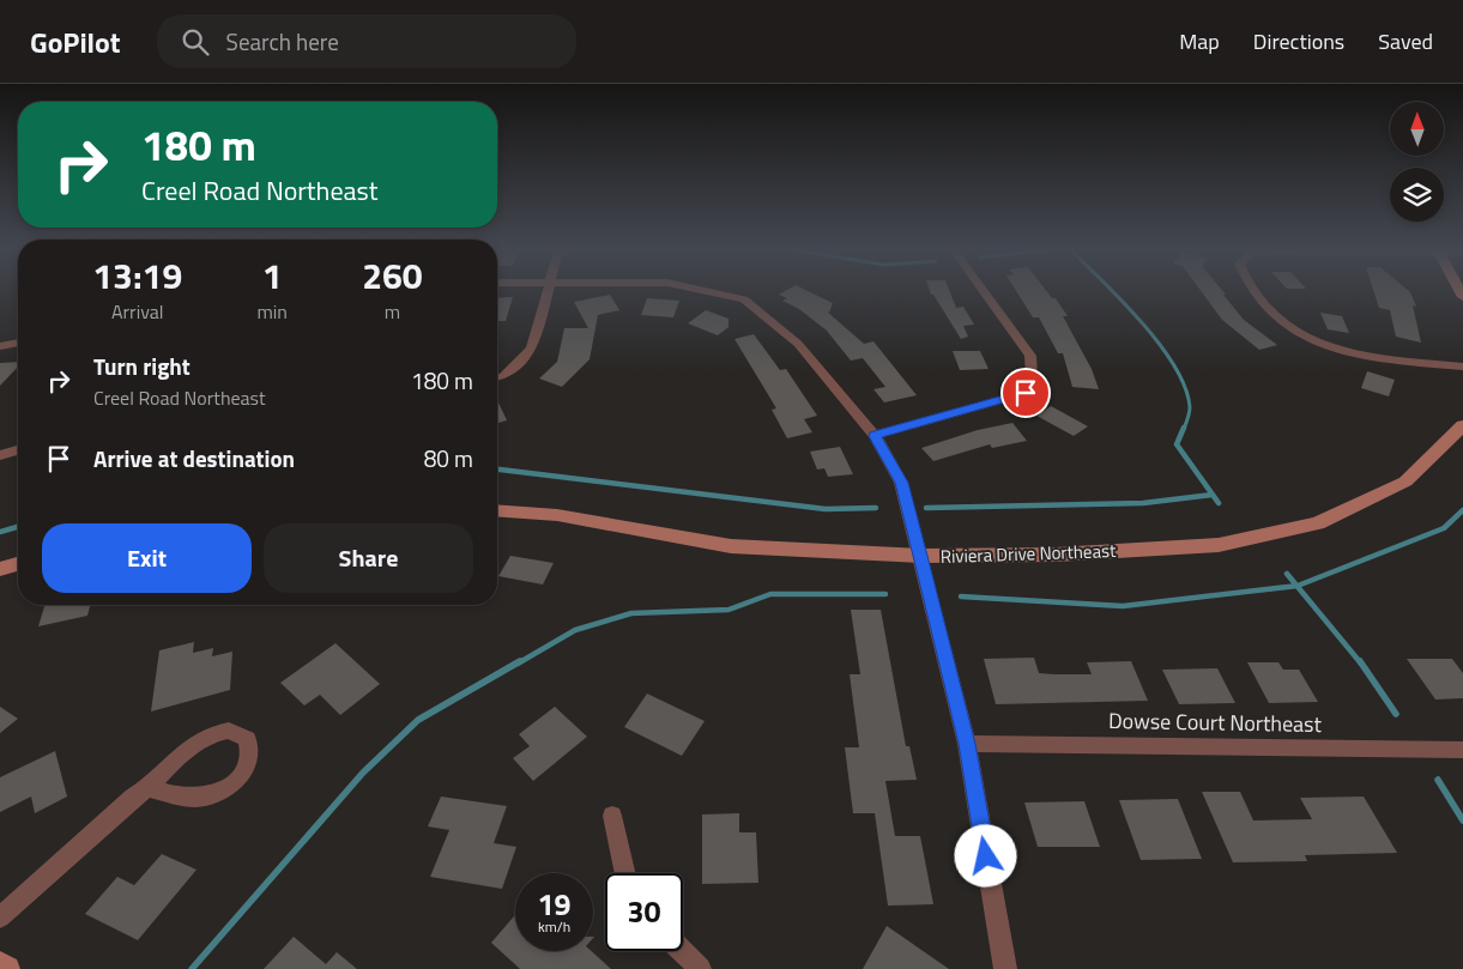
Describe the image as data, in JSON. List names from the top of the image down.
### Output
{
  "streets": {
    "street": ["Riviera Drive Northeast", "Dowse Court Northeast"]
  },
  "north": "top",
  "page": {
    "header": "GoPilot",
    "search": "Search here",
    "nav": ["Map", "Directions", "Saved"],
    "turn": ["180 m", "Creel Road Northeast"],
    "eta": [
      "13:19",
      "Arrival",
      "1",
      "min",
      "260",
      "m"
    ],
    "list": [
      {
        "name": "Turn right",
        "note": "Creel Road Northeast",
        "value": "180 m"
      },
      {
        "name": "Arrive at destination",
        "value": "80 m"
      }
    ],
    "buttons": ["Exit", "Share"],
    "speed": "19 km/h",
    "limit": "30"
  }
}
